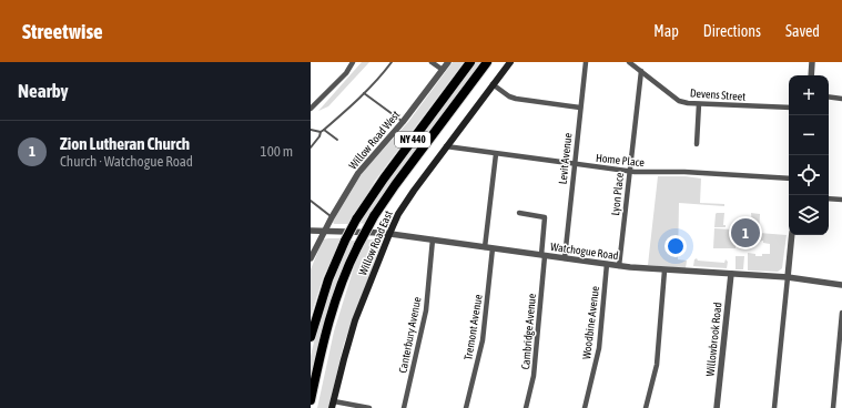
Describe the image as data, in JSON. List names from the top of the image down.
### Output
{
  "streets": {
    "highway": ["NY 440"],
    "main road": ["Willow Road East"],
    "street": [
      "Devens Street",
      "Willow Road West",
      "Levit Avenue",
      "Home Place",
      "Lyon Place",
      "Watchogue Road",
      "Woodbine Avenue",
      "Tremont Avenue",
      "Cambridge Avenue",
      "Canterbury Avenue",
      "Willowbrook Road"
    ]
  },
  "crossings": [
    ["Devens Street", "Lyon Place"],
    ["Willow Road West", "Watchogue Road"],
    ["Levit Avenue", "Home Place"],
    ["Levit Avenue", "Watchogue Road"],
    ["Home Place", "Lyon Place"],
    ["Home Place", "Willow Road East"],
    ["Lyon Place", "Watchogue Road"],
    ["Willow Road East", "Watchogue Road"],
    ["Watchogue Road", "Woodbine Avenue"],
    ["Watchogue Road", "Tremont Avenue"],
    ["Watchogue Road", "Cambridge Avenue"],
    ["Watchogue Road", "Canterbury Avenue"],
    ["Watchogue Road", "Willowbrook Road"]
  ],
  "page": {
    "header": "Streetwise",
    "nav": ["Map", "Directions", "Saved"],
    "heading": "Nearby",
    "map_buttons": ["+", "−"],
    "list": [
      {
        "mark": "1",
        "name": "Zion Lutheran Church",
        "note": "Church · Watchogue Road",
        "value": "100 m"
      }
    ],
    "pins": "1"
  }
}
